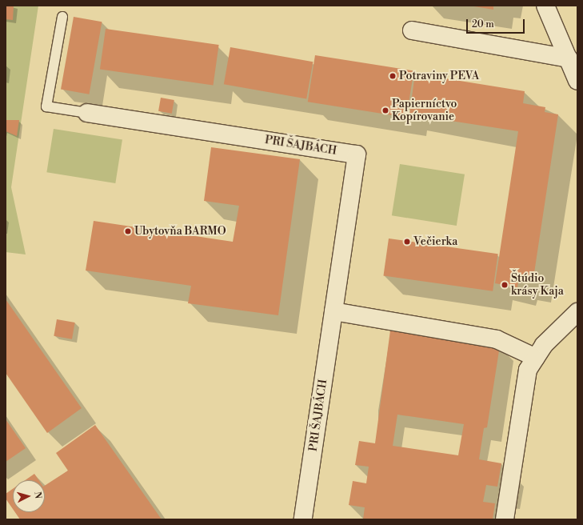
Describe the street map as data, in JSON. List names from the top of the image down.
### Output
{
  "streets": {
    "street": ["PRI ŠAJBÁCH"]
  },
  "places": [
    "Potraviny PEVA",
    "Papierníctvo Kopírovanie",
    "Ubytovňa BARMO",
    "Večierka",
    "Štúdio krásy Kaja"
  ],
  "scale_bar": "20 m",
  "north": "right"
}
